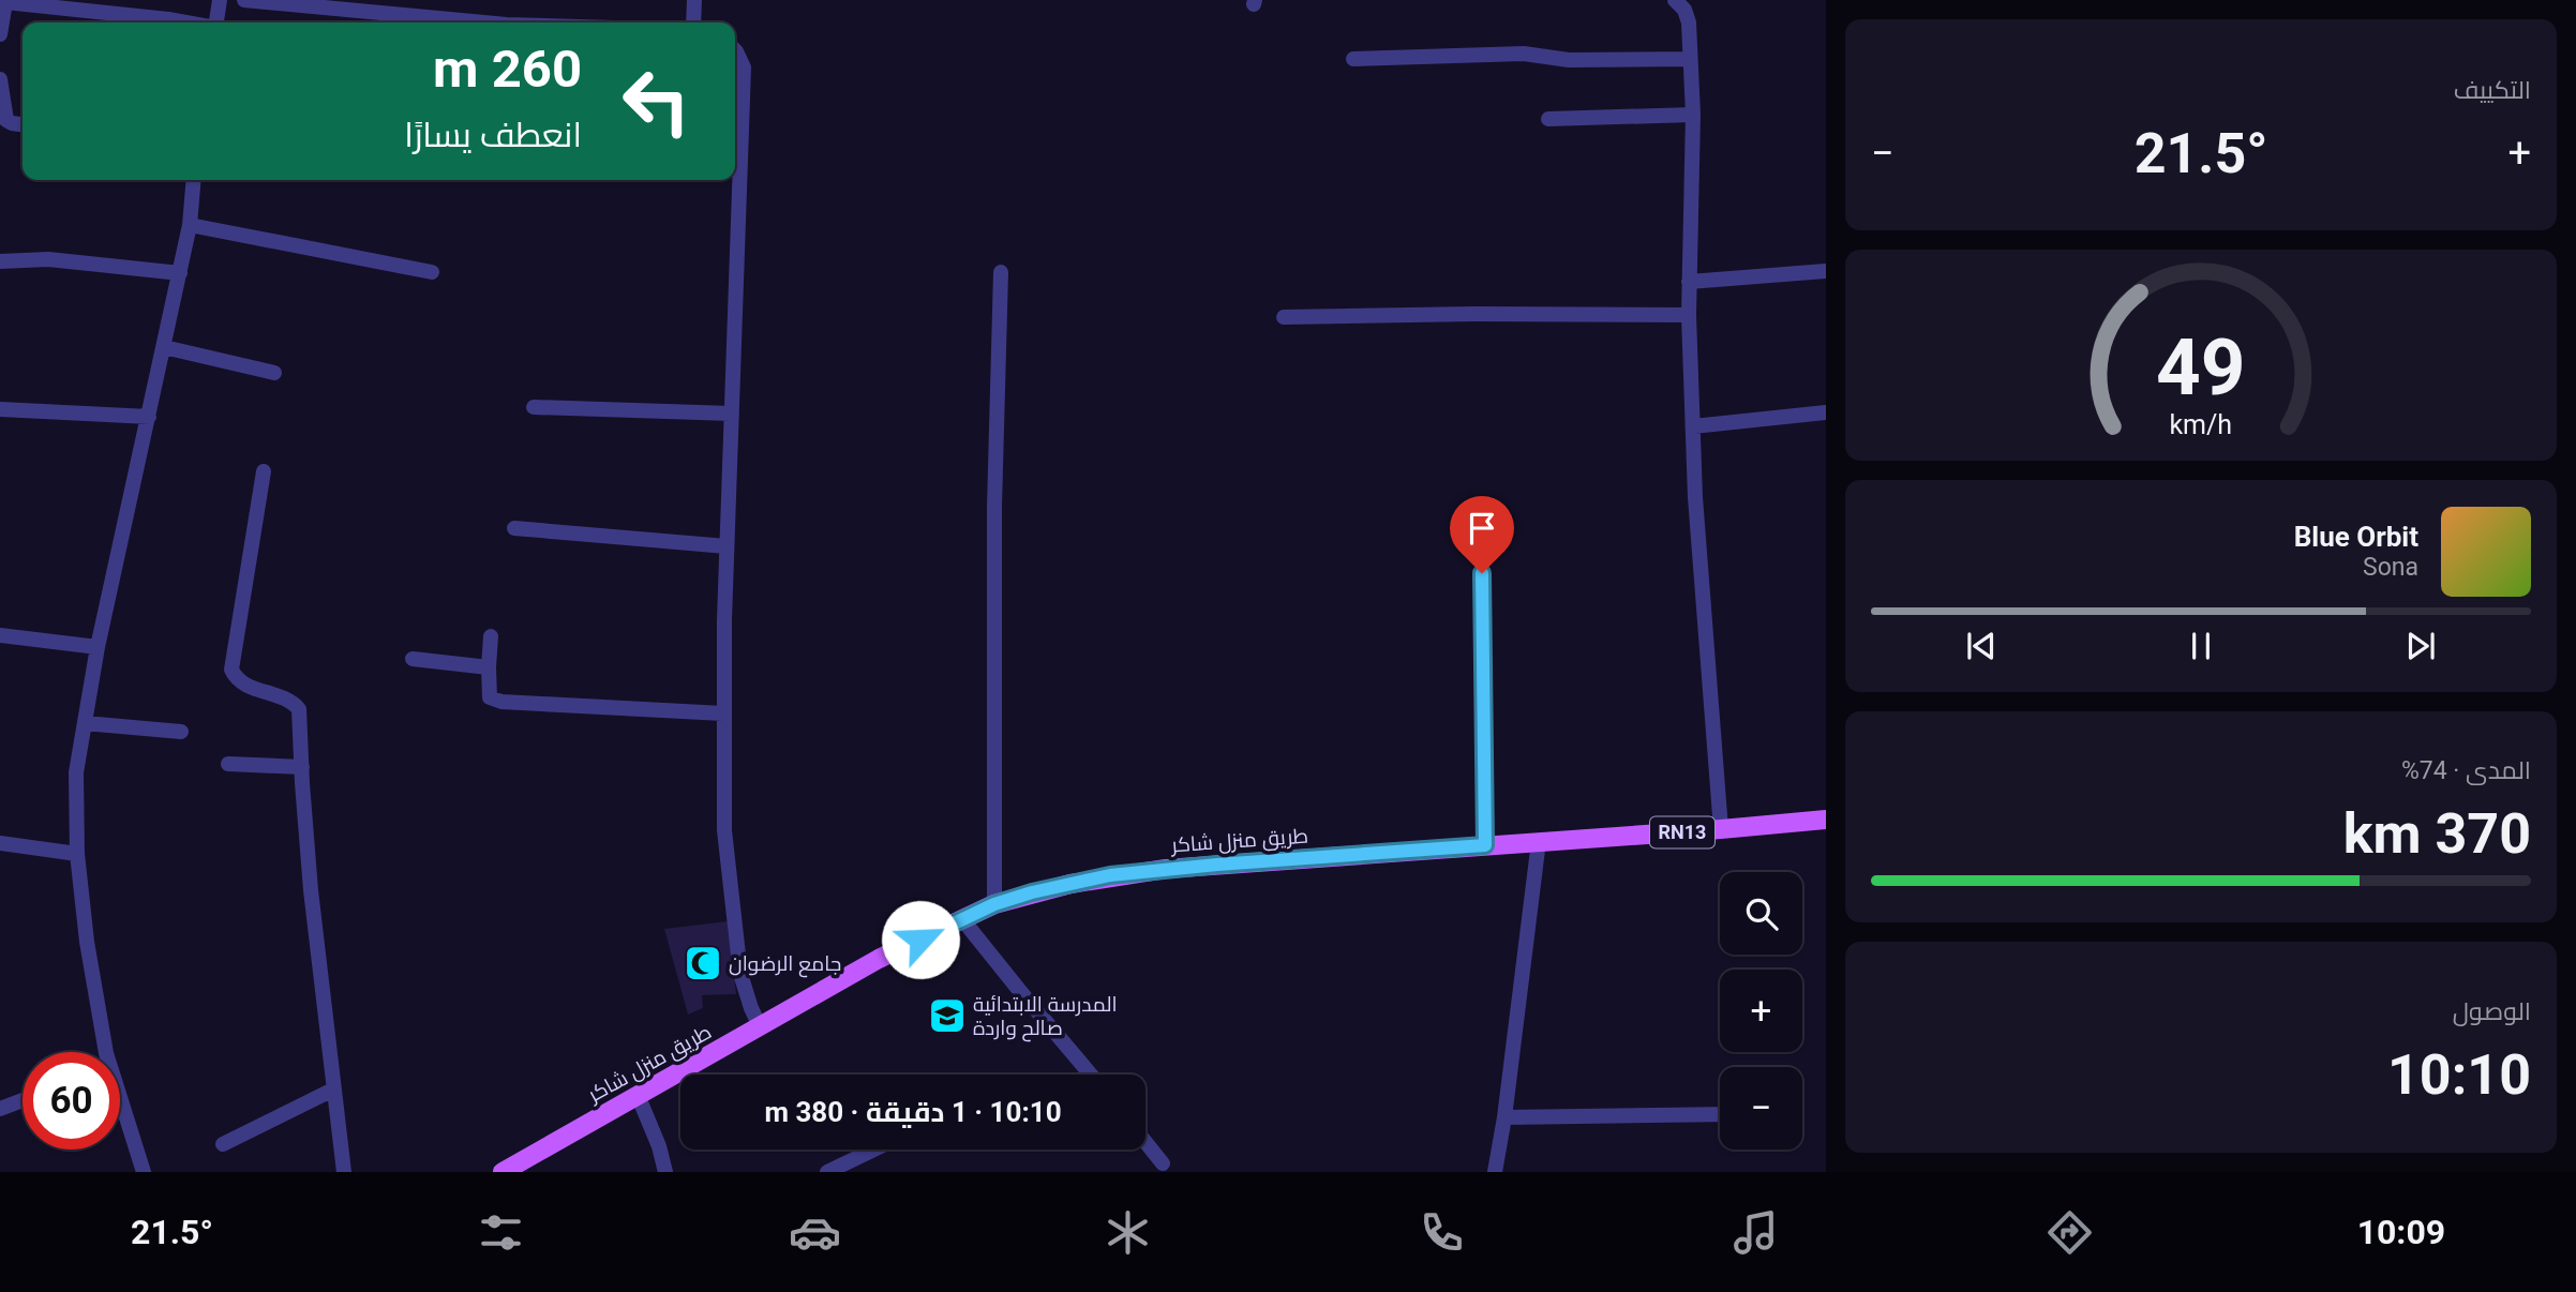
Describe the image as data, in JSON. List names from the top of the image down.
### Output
{
  "streets": {
    "main road": ["RN13", "طريق منزل شاكر"]
  },
  "places": {
    "mosque": ["جامع الرضوان"],
    "school or university": ["المدرسة الابتدائية صالح واردة"]
  },
  "page": {
    "tile": [
      "التكييف",
      ["المدى · 74%", "370 km"],
      ["الوصول", "10:10"]
    ],
    "turn": ["260 m", "انعطف يسارًا"],
    "heat": ["−", "21.5°", "+"],
    "song": ["Blue Orbit", "Sona"],
    "map_buttons": ["+", "−"],
    "limit": "60",
    "trip": "10:10 · 1 دقيقة · 380 m",
    "tabs": ["10:09", "21.5°"],
    "gauge": ["49", "km/h"]
  }
}
